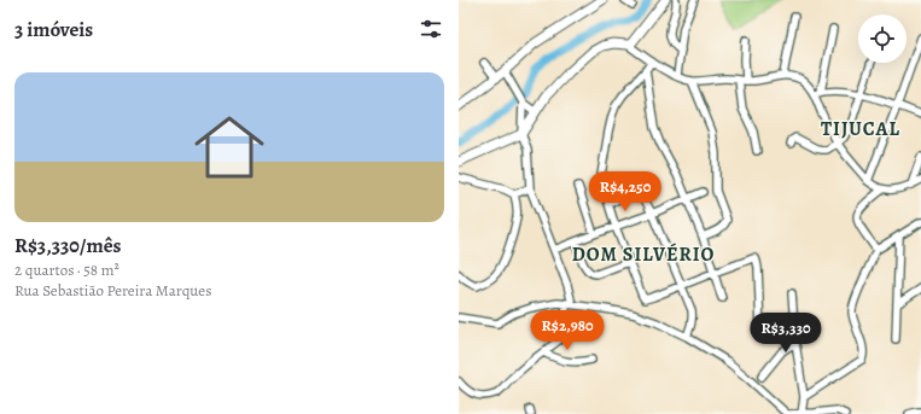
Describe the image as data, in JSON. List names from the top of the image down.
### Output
{
  "districts": ["TIJUCAL", "DOM SILVÉRIO"],
  "page": {
    "heading": "3 imóveis",
    "list": [
      {
        "name": "R$3,330/mês",
        "note": "2 quartos · 58 m² · Rua Sebastião Pereira Marques"
      }
    ],
    "price": ["R$4,250", "R$2,980", "R$3,330"]
  }
}
